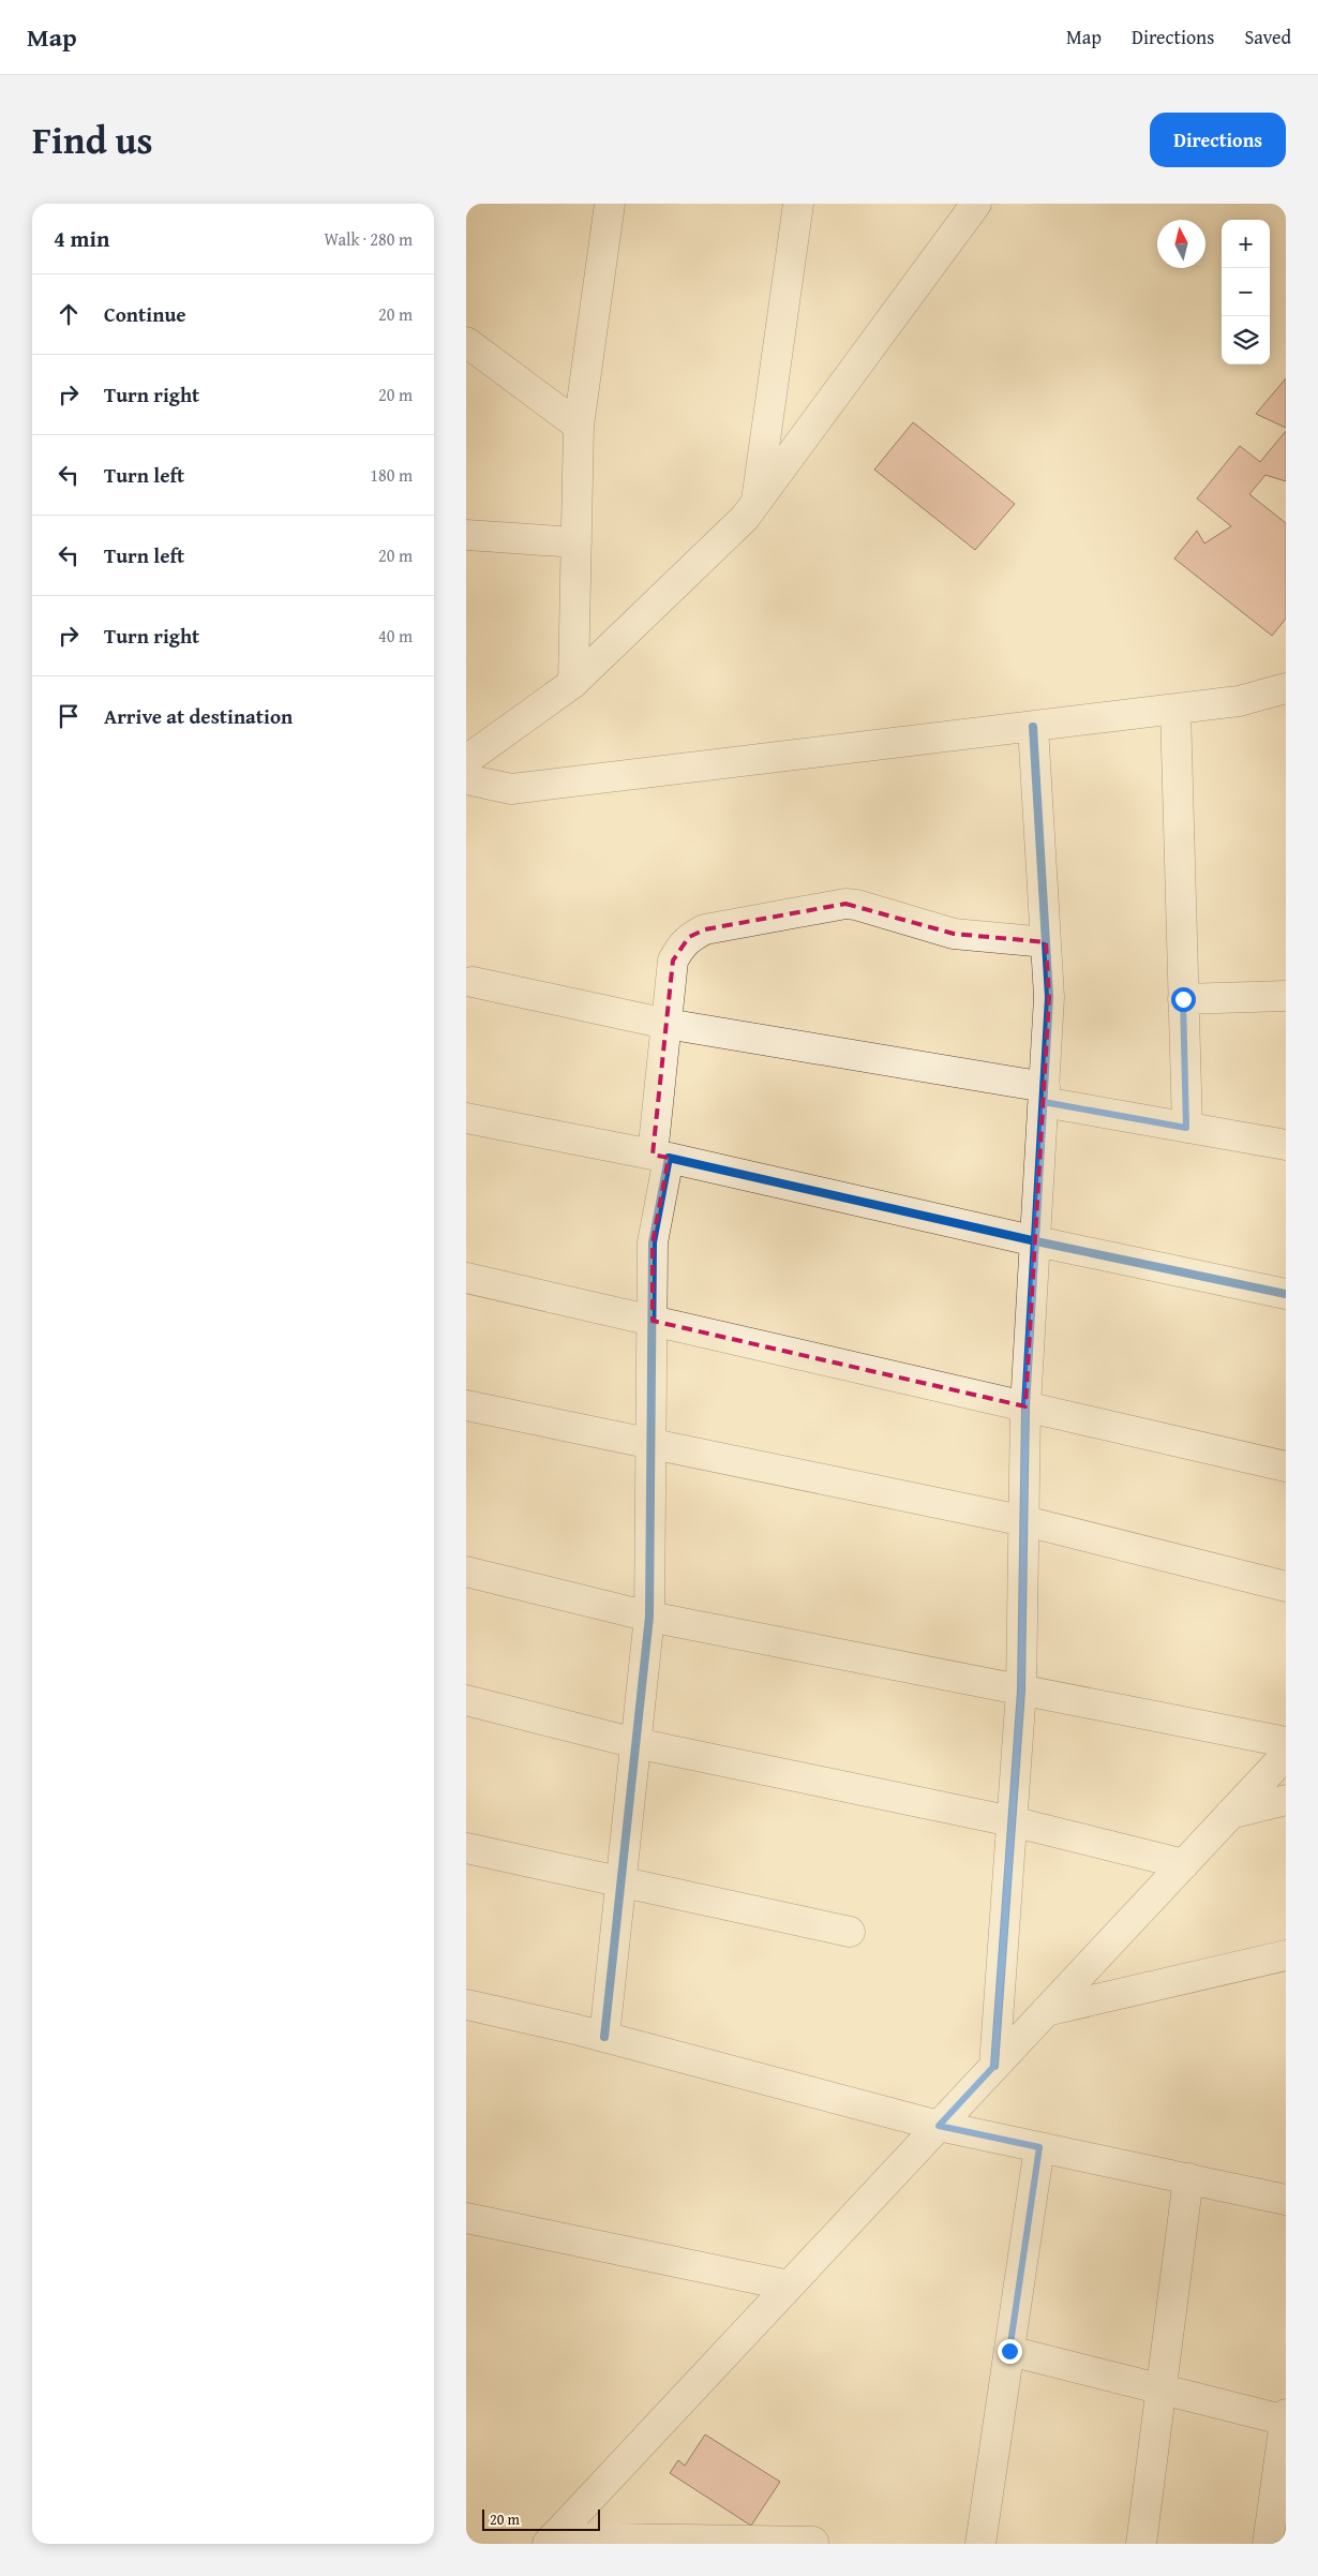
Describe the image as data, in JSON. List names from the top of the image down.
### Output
{
  "scale_bar": "20 m",
  "north": "top",
  "page": {
    "header": "Map",
    "nav": ["Map", "Directions", "Saved"],
    "title": "Find us",
    "buttons": "Directions",
    "heading": ["4 min", "Walk · 280 m"],
    "map_buttons": ["+", "−"],
    "list": [
      ["Continue", "20 m"],
      ["Turn right", "20 m"],
      ["Turn left", "180 m"],
      ["Turn left", "20 m"],
      ["Turn right", "40 m"],
      "Arrive at destination"
    ],
    "scale": "20 m"
  }
}
